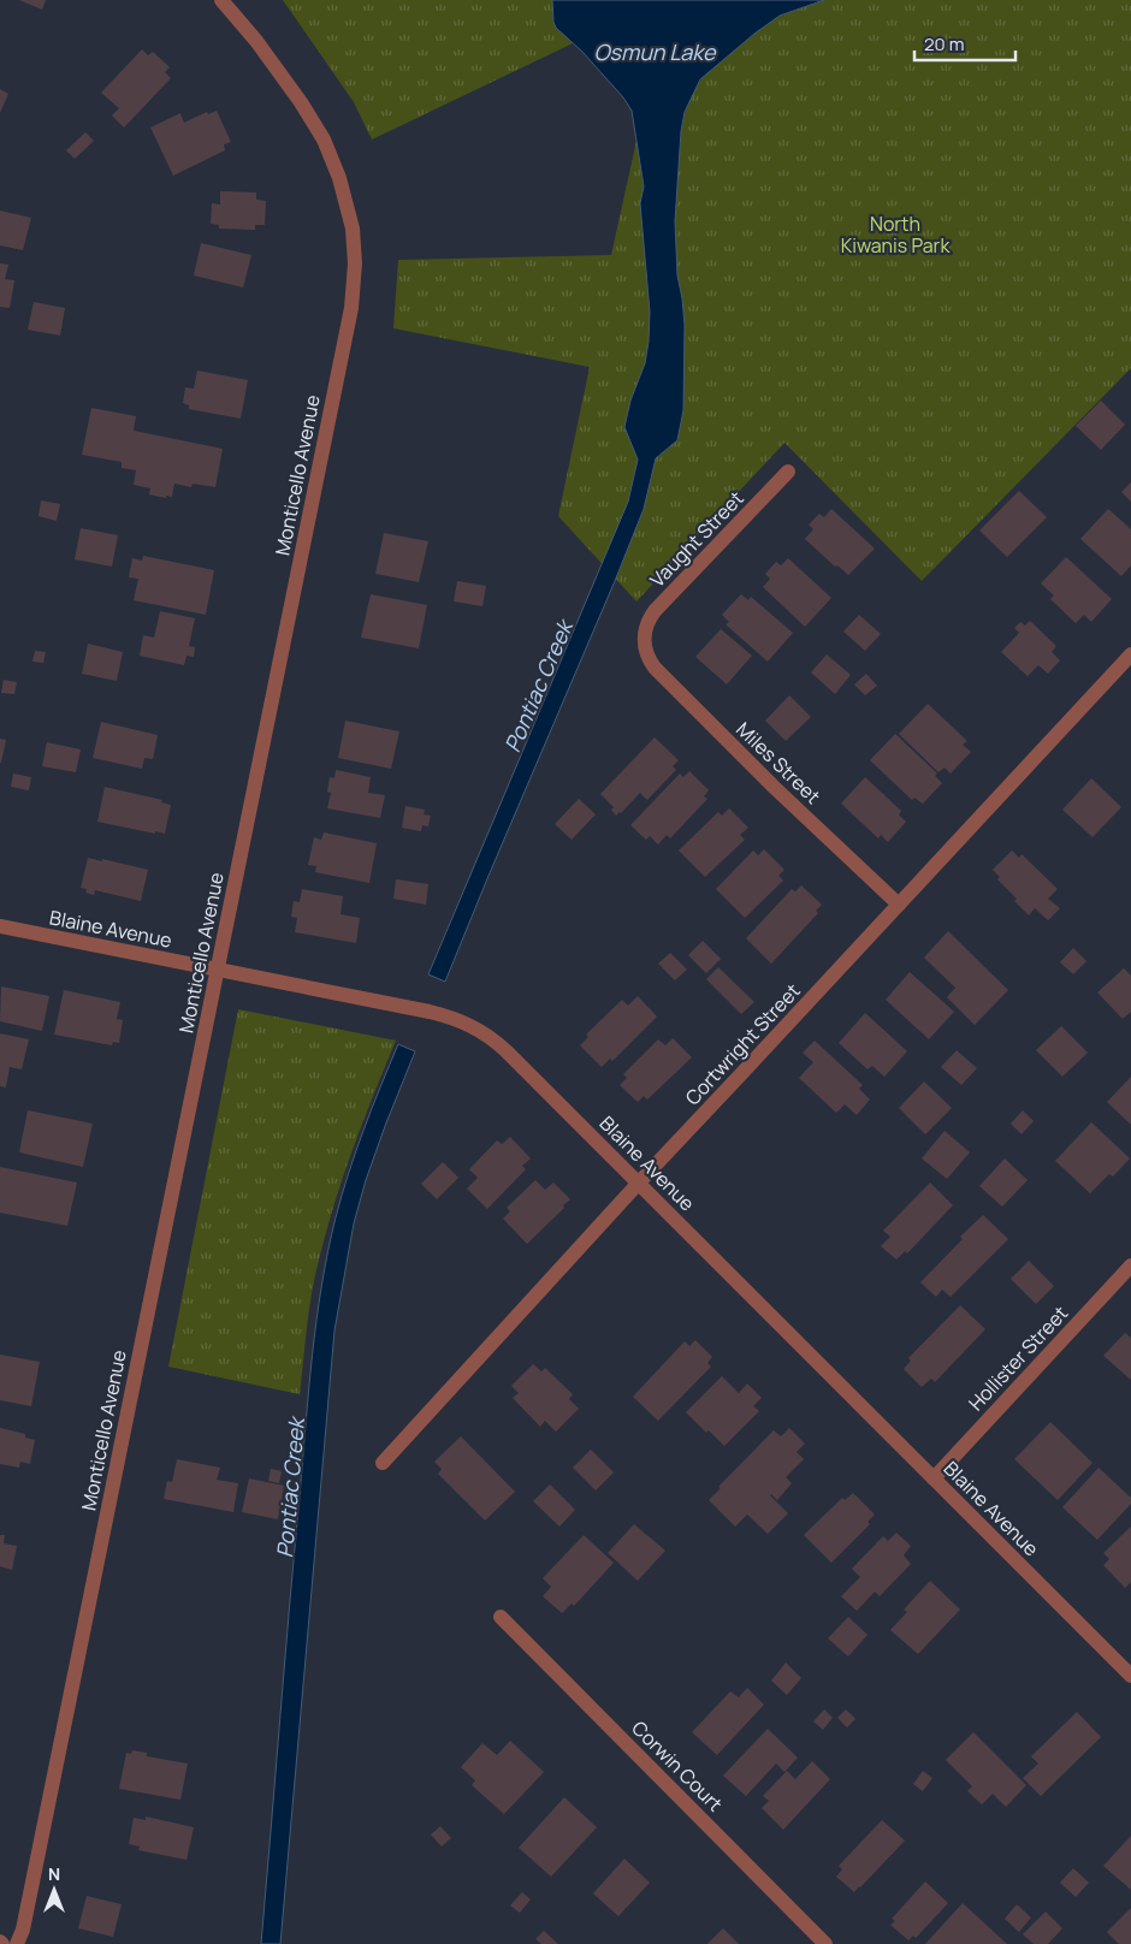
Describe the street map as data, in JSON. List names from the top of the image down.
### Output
{
  "streets": {
    "street": [
      "Monticello Avenue",
      "Vaught Street",
      "Miles Street",
      "Blaine Avenue",
      "Cortwright Street",
      "Hollister Street",
      "Corwin Court"
    ]
  },
  "crossings": [
    ["Monticello Avenue", "Blaine Avenue"],
    ["Vaught Street", "Miles Street"],
    ["Miles Street", "Cortwright Street"],
    ["Blaine Avenue", "Cortwright Street"],
    ["Blaine Avenue", "Hollister Street"]
  ],
  "water": ["Osmun Lake", "Pontiac Creek"],
  "parks": ["North Kiwanis Park"],
  "scale_bar": "20 m",
  "north": "top"
}
